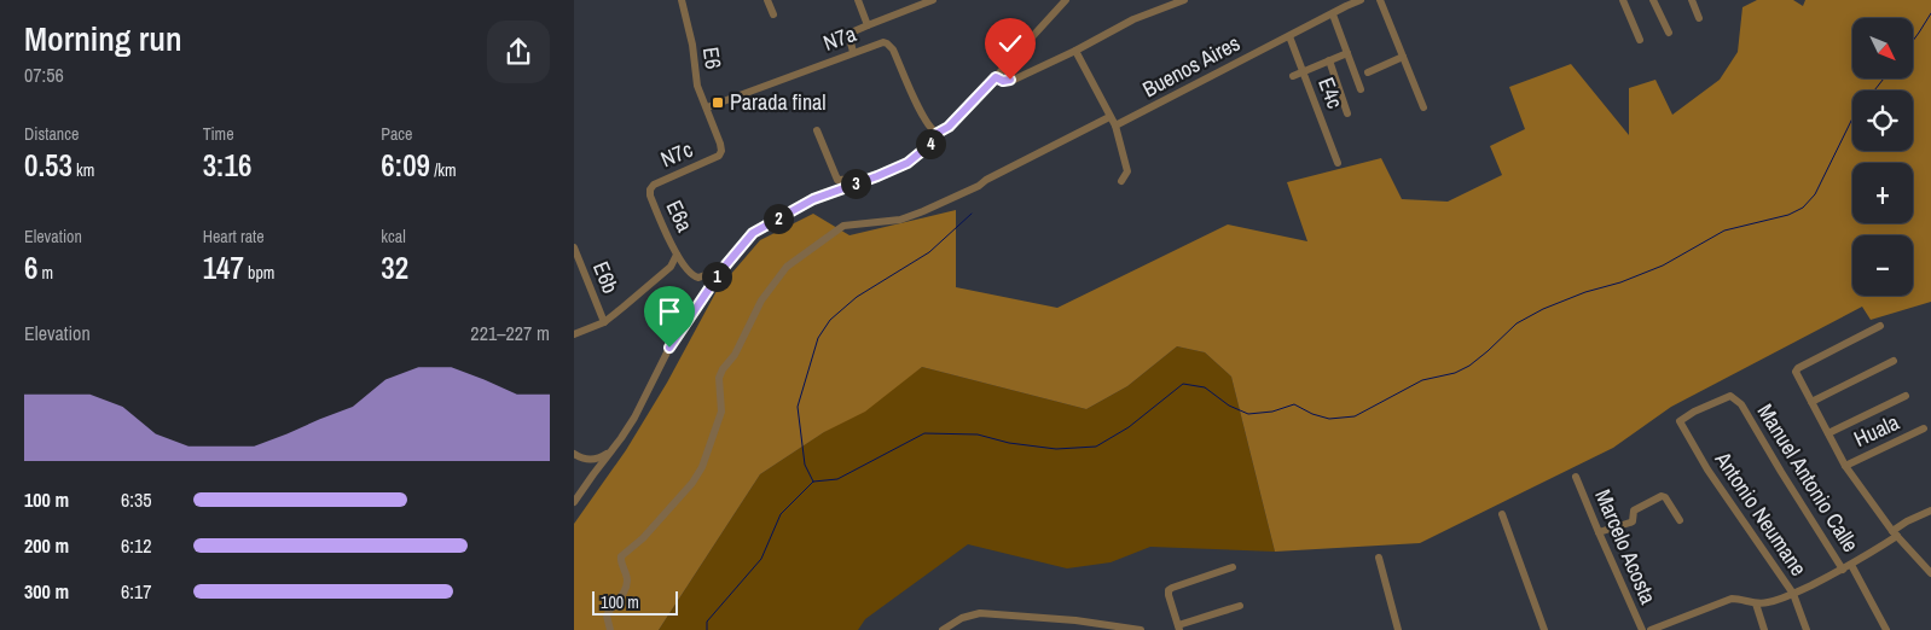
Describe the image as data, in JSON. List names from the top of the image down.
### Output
{
  "streets": {
    "street": [
      "N7a",
      "E6",
      "Buenos Aires",
      "E4c",
      "N7c",
      "E6a",
      "E6b",
      "Huala",
      "Manuel Antonio Calle",
      "Antonio Neumane",
      "Marcelo Acosta"
    ]
  },
  "crossings": [
    ["N7a", "E6"],
    ["E6", "N7c"],
    ["Buenos Aires", "E4c"],
    ["N7c", "E6a"],
    ["Manuel Antonio Calle", "Antonio Neumane"]
  ],
  "places": {
    "transit": ["Parada final"]
  },
  "scale_bar": "100 m",
  "north": "bottom right",
  "page": {
    "heading": ["Morning run", "07:56"],
    "map_buttons": ["+", "−"],
    "stats": [
      ["Distance", "0.53 km"],
      ["Time", "3:16"],
      ["Pace", "6:09 /km"],
      ["Elevation", "6 m"],
      ["Heart rate", "147 bpm"],
      ["kcal", "32"]
    ],
    "pins": [
      "4",
      "3",
      "2",
      "1"
    ],
    "chart": ["Elevation", "221–227 m"],
    "list": [
      {
        "name": "100 m",
        "note": "6:35"
      },
      {
        "name": "200 m",
        "note": "6:12"
      },
      {
        "name": "300 m",
        "note": "6:17"
      }
    ],
    "scale": "100 m"
  }
}
